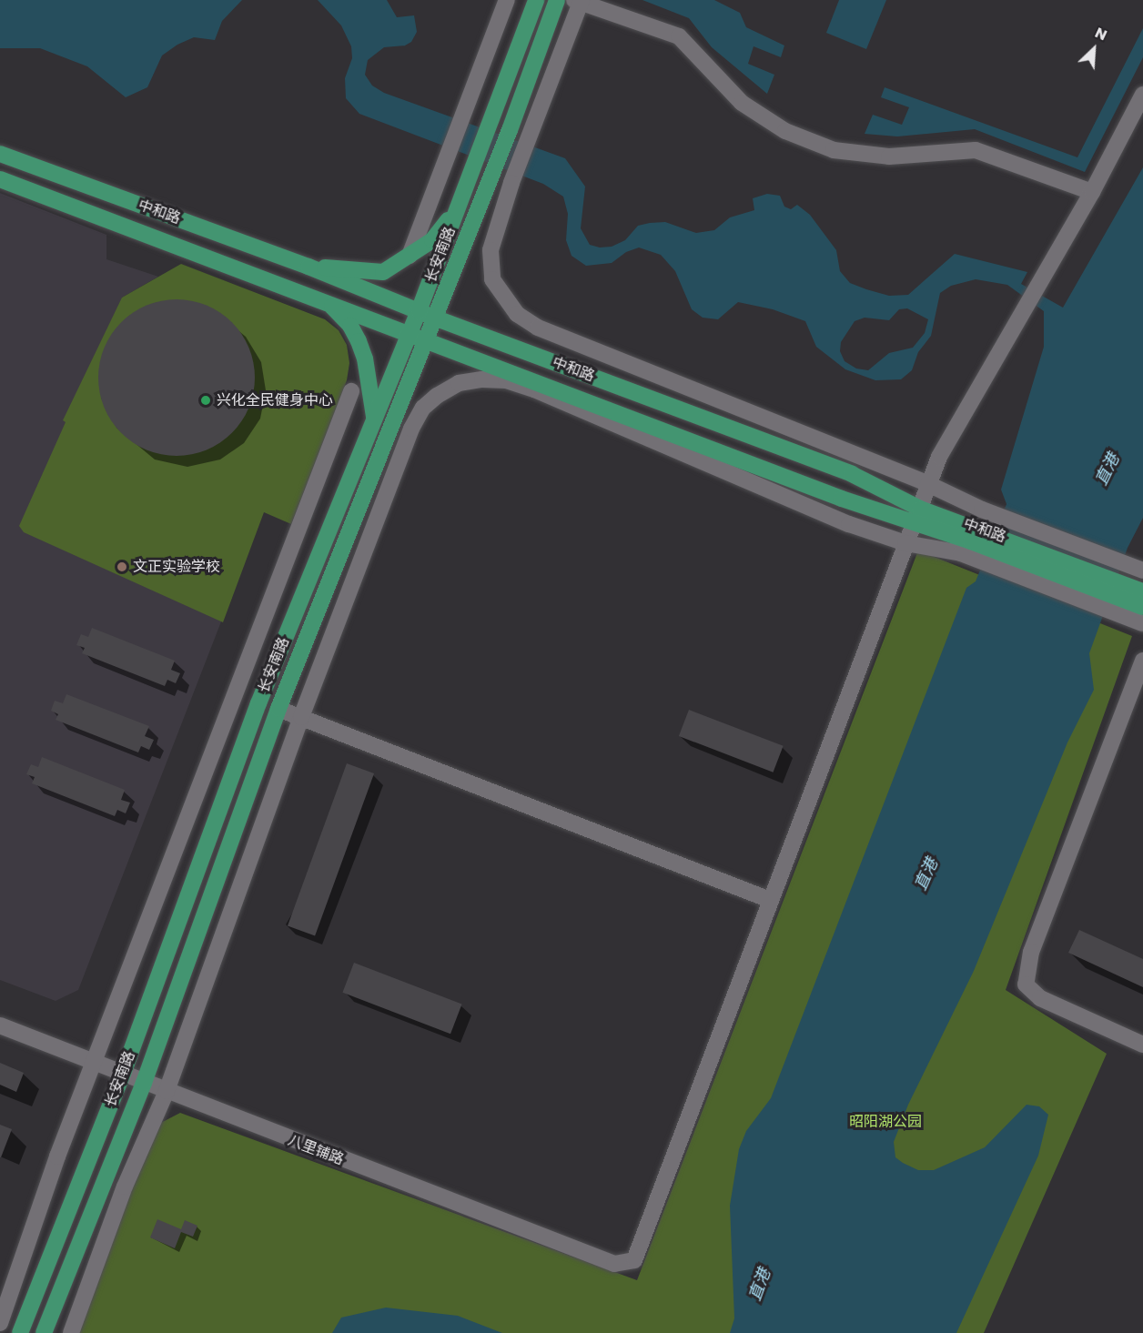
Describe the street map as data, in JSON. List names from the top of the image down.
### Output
{
  "streets": {
    "main road": ["中和路", "长安南路"],
    "street": ["八里铺路"]
  },
  "crossings": [
    ["中和路", "长安南路"],
    ["长安南路", "八里铺路"]
  ],
  "water": ["直港"],
  "parks": ["昭阳湖公园"],
  "places": ["兴化全民健身中心", "文正实验学校"],
  "north": "top right"
}
